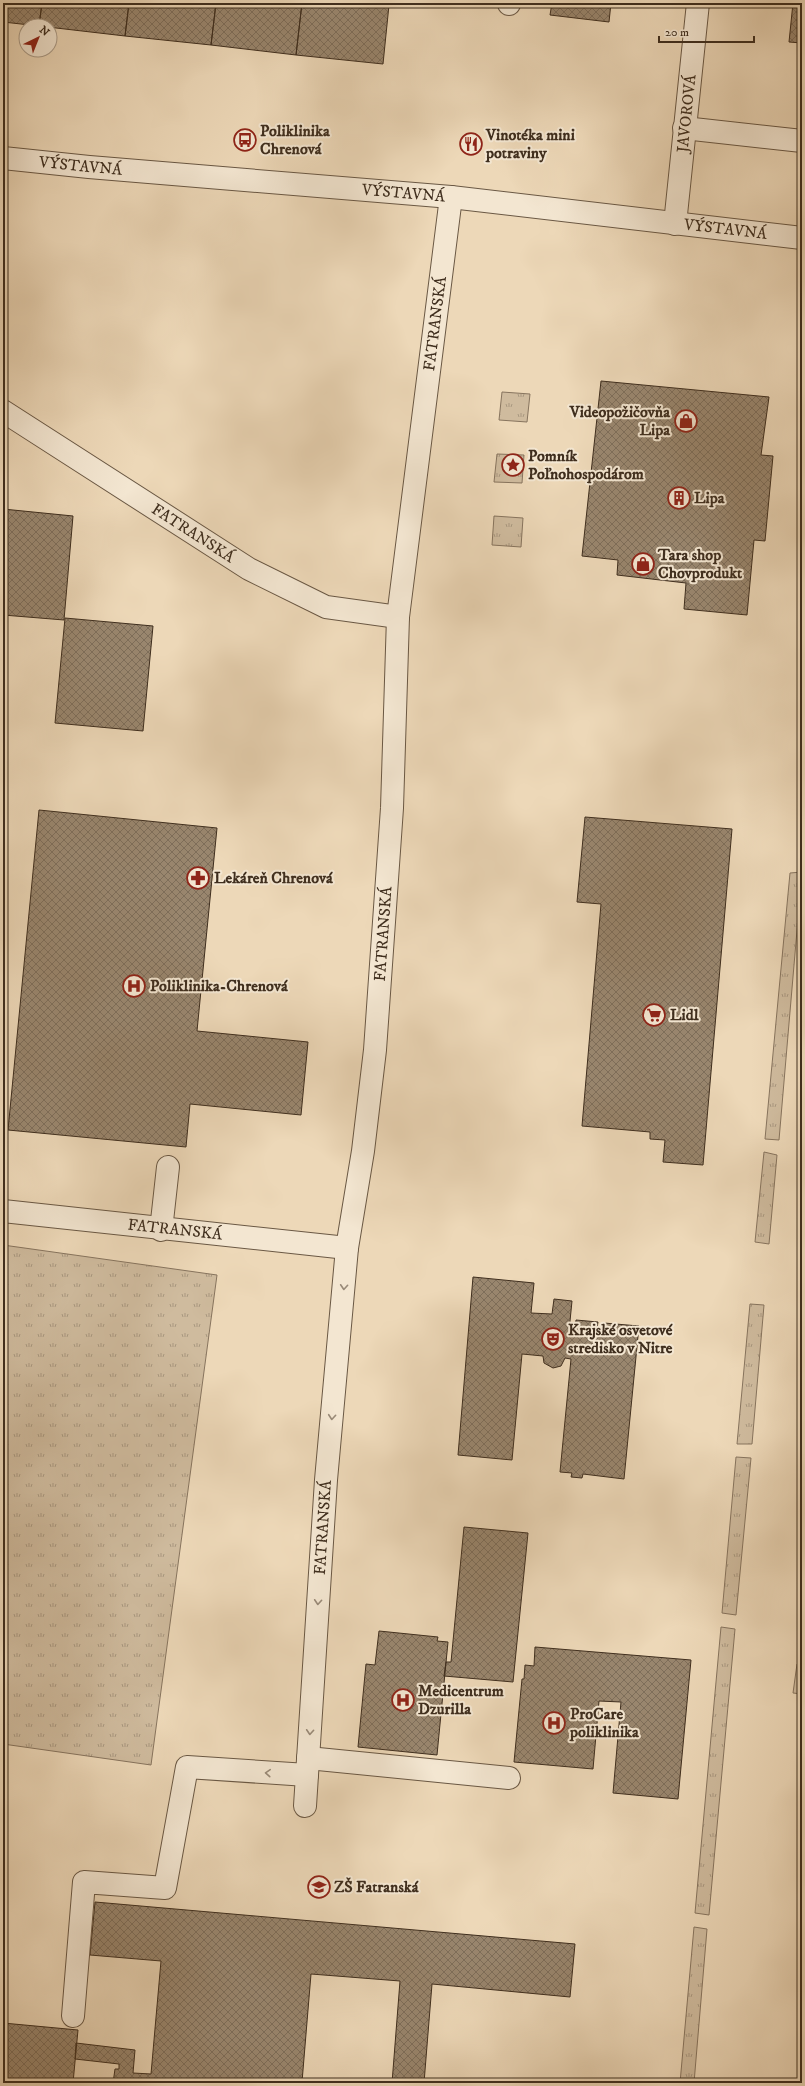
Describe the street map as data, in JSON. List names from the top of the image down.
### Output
{
  "streets": {
    "street": ["JAVOROVÁ", "VÝSTAVNÁ", "FATRANSKÁ"]
  },
  "crossings": [
    ["JAVOROVÁ", "VÝSTAVNÁ"],
    ["VÝSTAVNÁ", "FATRANSKÁ"]
  ],
  "places": {
    "bus stop": ["Poliklinika Chrenová"],
    "restaurant": ["Vinotéka mini potraviny"],
    "shop": ["Videopožičovňa Lipa", "Tara shop Chovprodukt"],
    "place": ["Pomník Poľnohospodárom"],
    "building": ["Lipa"],
    "pharmacy": ["Lekáreň Chrenová"],
    "hospital": ["Poliklinika-Chrenová", "Medicentrum Dzurilla", "ProCare poliklinika"],
    "supermarket": ["Lidl"],
    "theatre": ["Krajské osvetové stredisko v Nitre"],
    "school or university": ["ZŠ Fatranská"]
  },
  "scale_bar": "20 m",
  "north": "top right"
}
